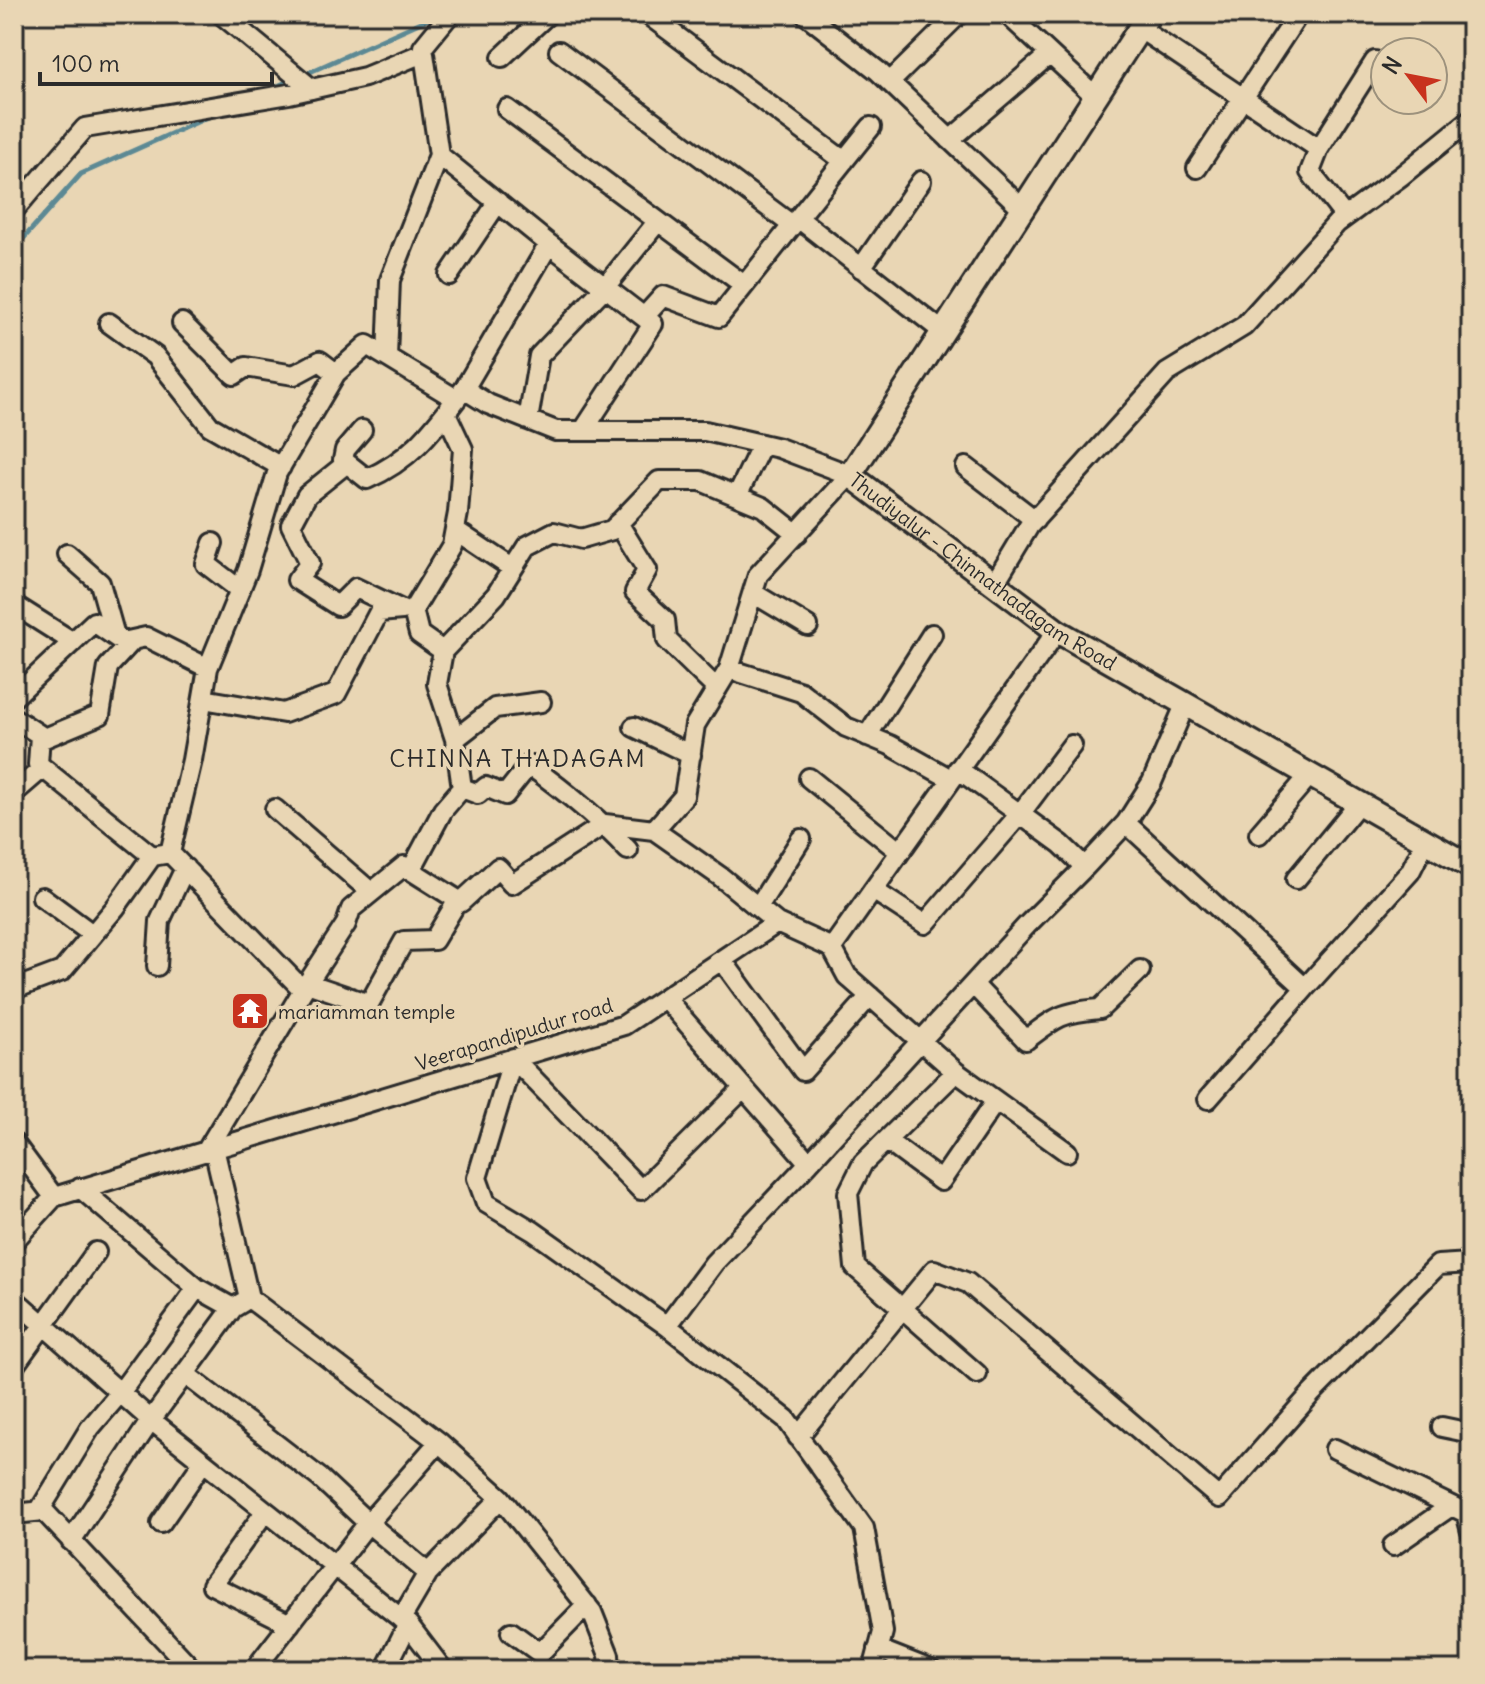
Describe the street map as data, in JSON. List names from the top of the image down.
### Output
{
  "streets": {
    "main road": ["Thudiyalur - Chinnathadagam Road"],
    "street": ["Veerapandipudur road"]
  },
  "districts": ["CHINNA THADAGAM"],
  "places": {
    "temple": ["mariamman temple"]
  },
  "scale_bar": "100 m",
  "north": "top left"
}
